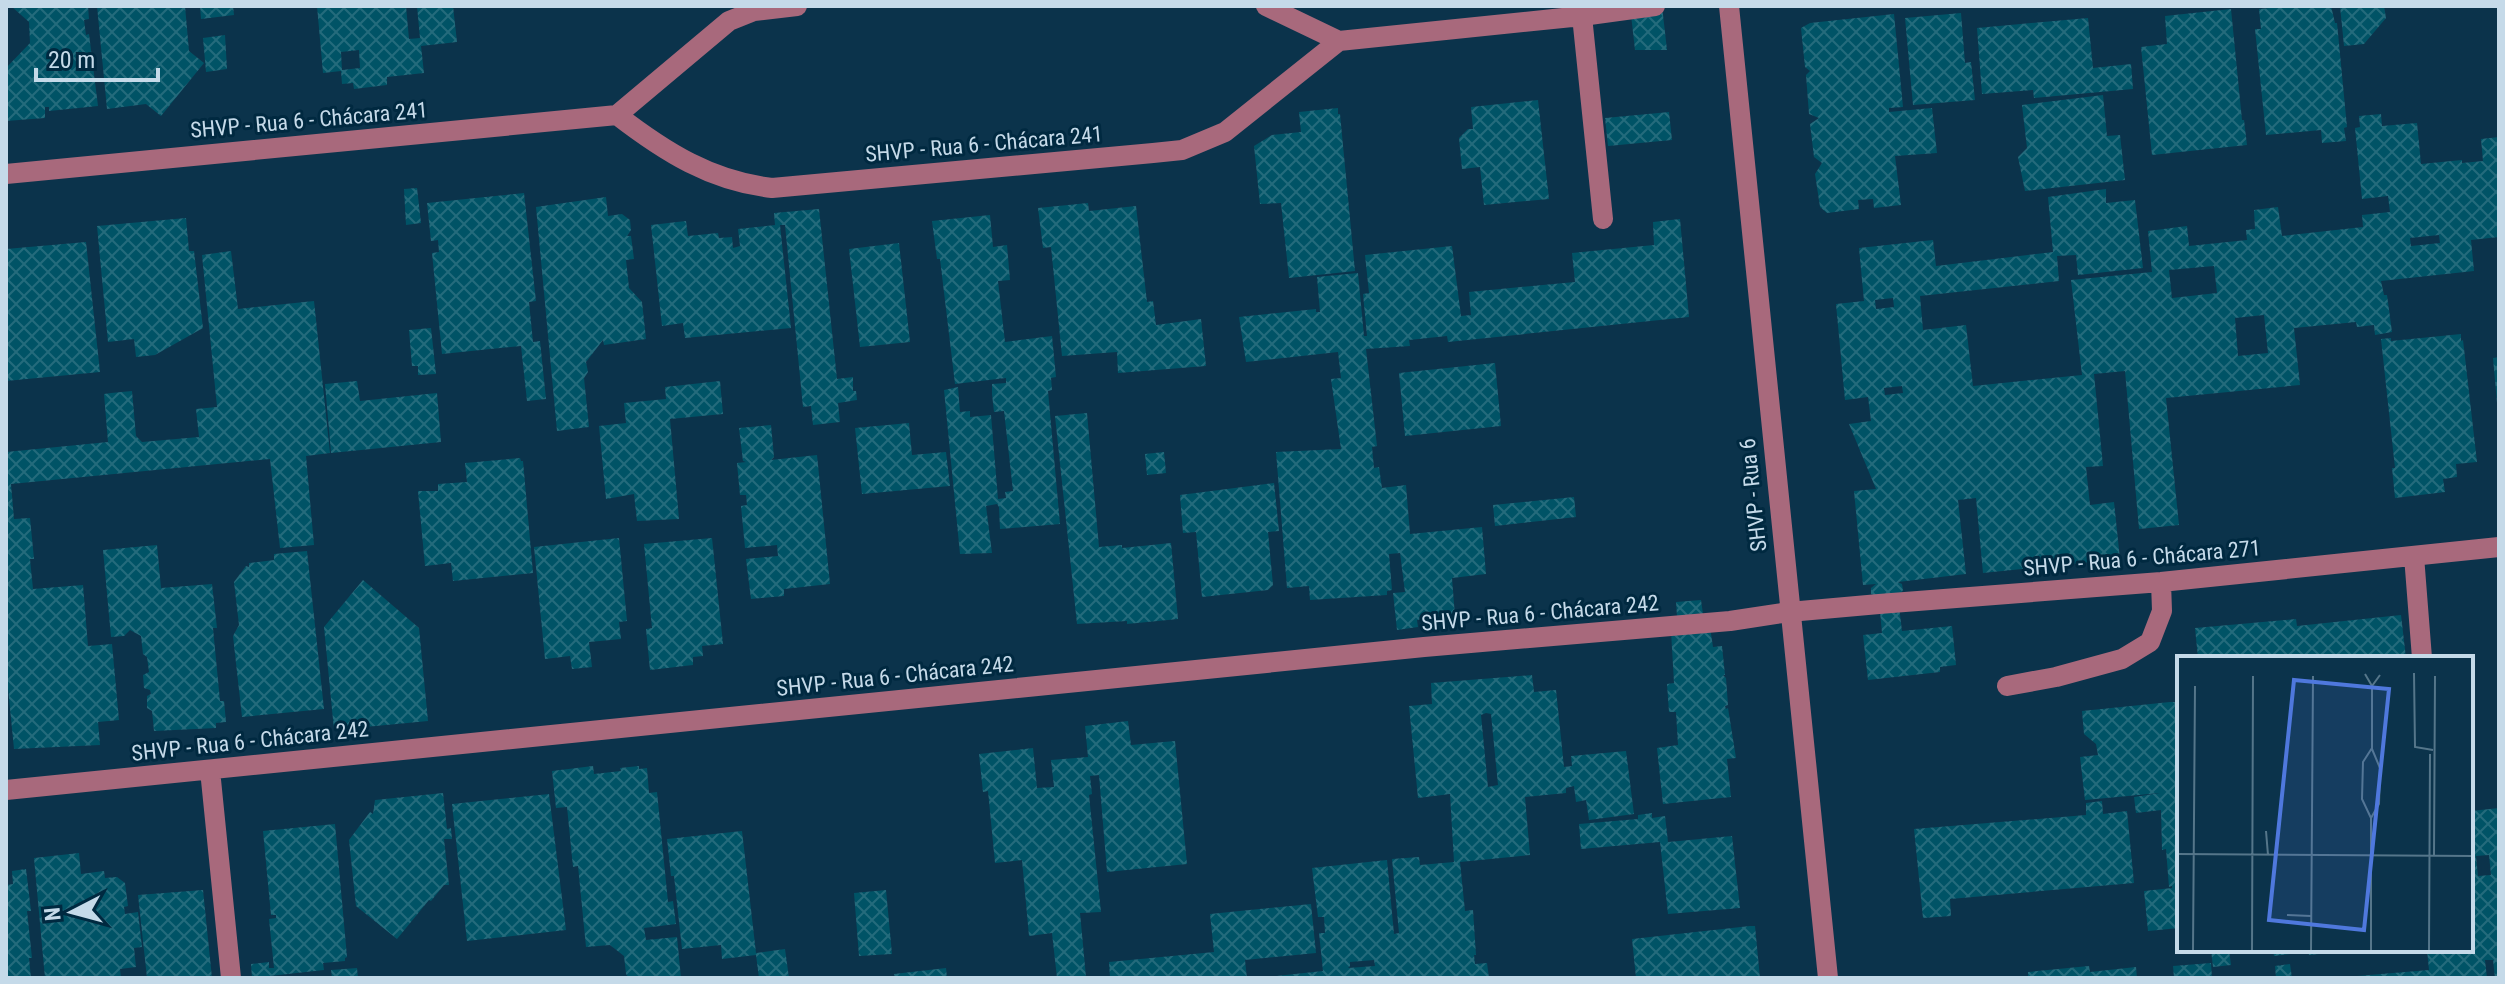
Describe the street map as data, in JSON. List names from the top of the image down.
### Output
{
  "streets": {
    "street": [
      "SHVP - Rua 6 - Chácara 241",
      "SHVP - Rua 6",
      "SHVP - Rua 6 - Chácara 271",
      "SHVP - Rua 6 - Chácara 242"
    ]
  },
  "crossings": [
    ["SHVP - Rua 6", "SHVP - Rua 6 - Chácara 271"],
    ["SHVP - Rua 6", "SHVP - Rua 6 - Chácara 242"],
    ["SHVP - Rua 6 - Chácara 271", "SHVP - Rua 6 - Chácara 242"]
  ],
  "scale_bar": "20 m",
  "north": "left"
}
